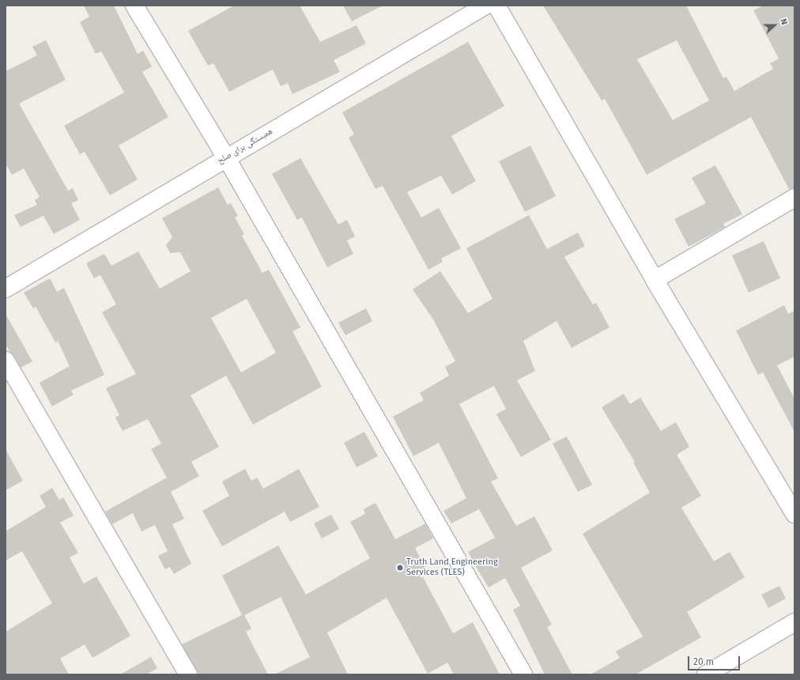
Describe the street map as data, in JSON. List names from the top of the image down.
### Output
{
  "streets": {
    "street": ["همبستگی برای صلح"]
  },
  "places": ["Truth Land Engineering Services (TLES)"],
  "scale_bar": "20 m",
  "north": "right"
}
